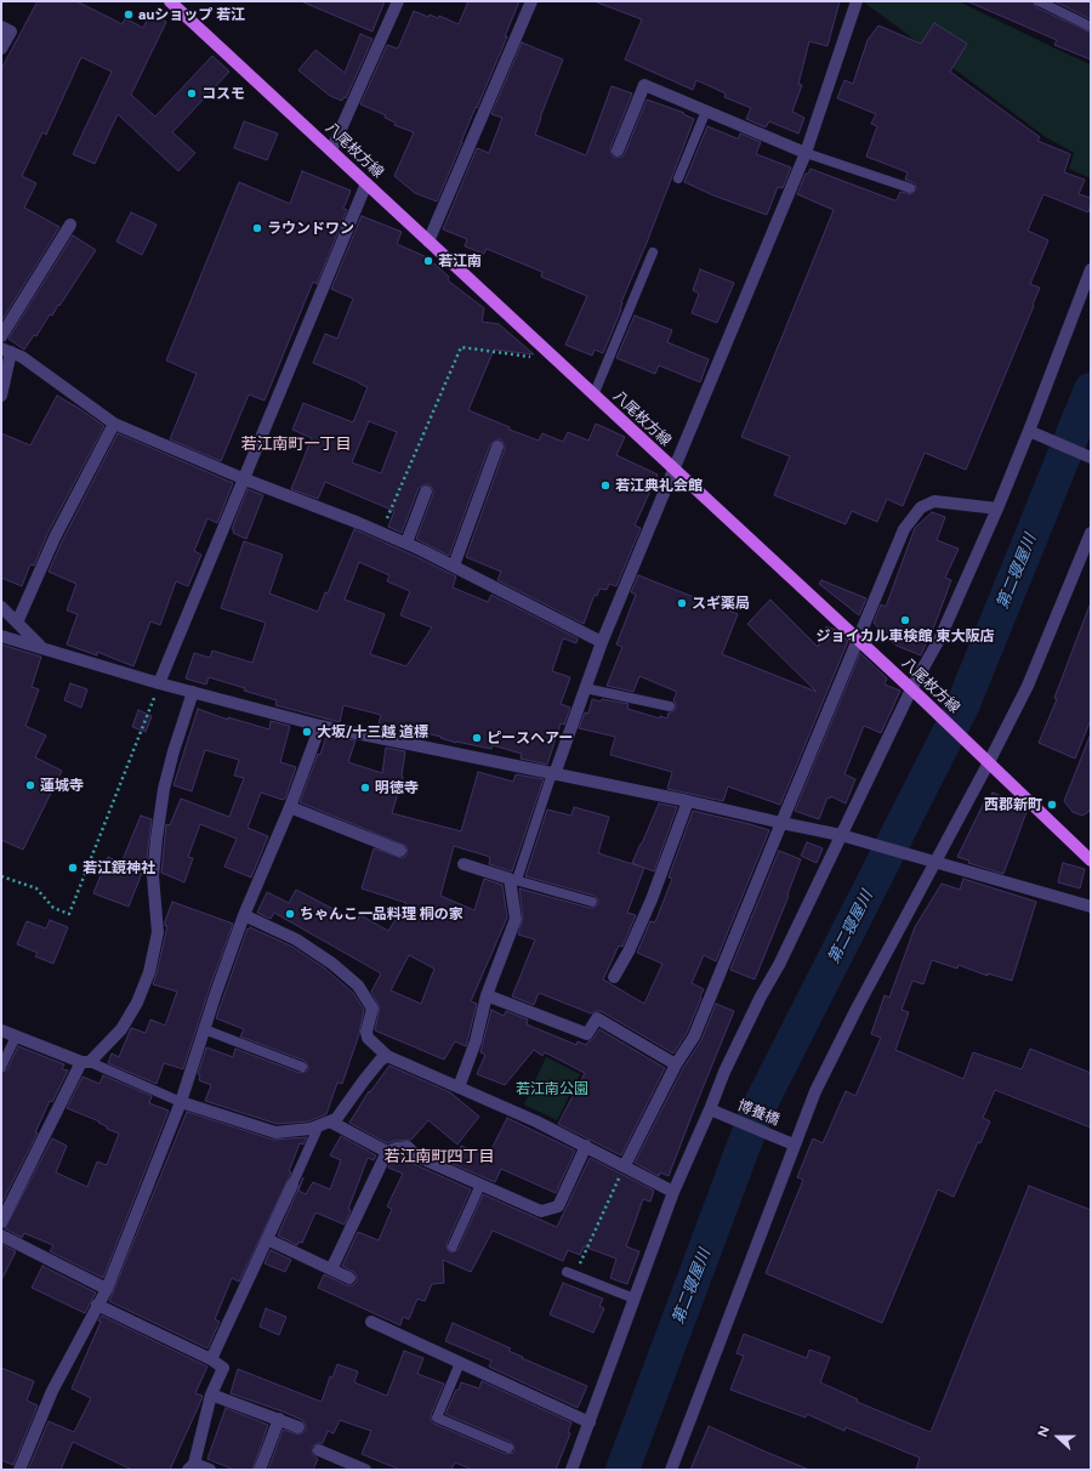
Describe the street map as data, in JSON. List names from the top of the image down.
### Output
{
  "streets": {
    "main road": ["八尾枚方線"],
    "street": ["博養橋"]
  },
  "districts": ["若江南町一丁目", "若江南町四丁目"],
  "water": ["第二寝屋川"],
  "parks": ["若江南公園"],
  "places": [
    "auショップ 若江",
    "コスモ",
    "ラウンドワン",
    "若江南",
    "若江典礼会館",
    "スギ薬局",
    "ジョイカル車検館 東大阪店",
    "大坂/十三越 道標",
    "ピースヘアー",
    "蓮城寺",
    "明徳寺",
    "西郡新町",
    "若江鏡神社",
    "ちゃんこ一品料理 桐の家"
  ],
  "north": "left"
}
